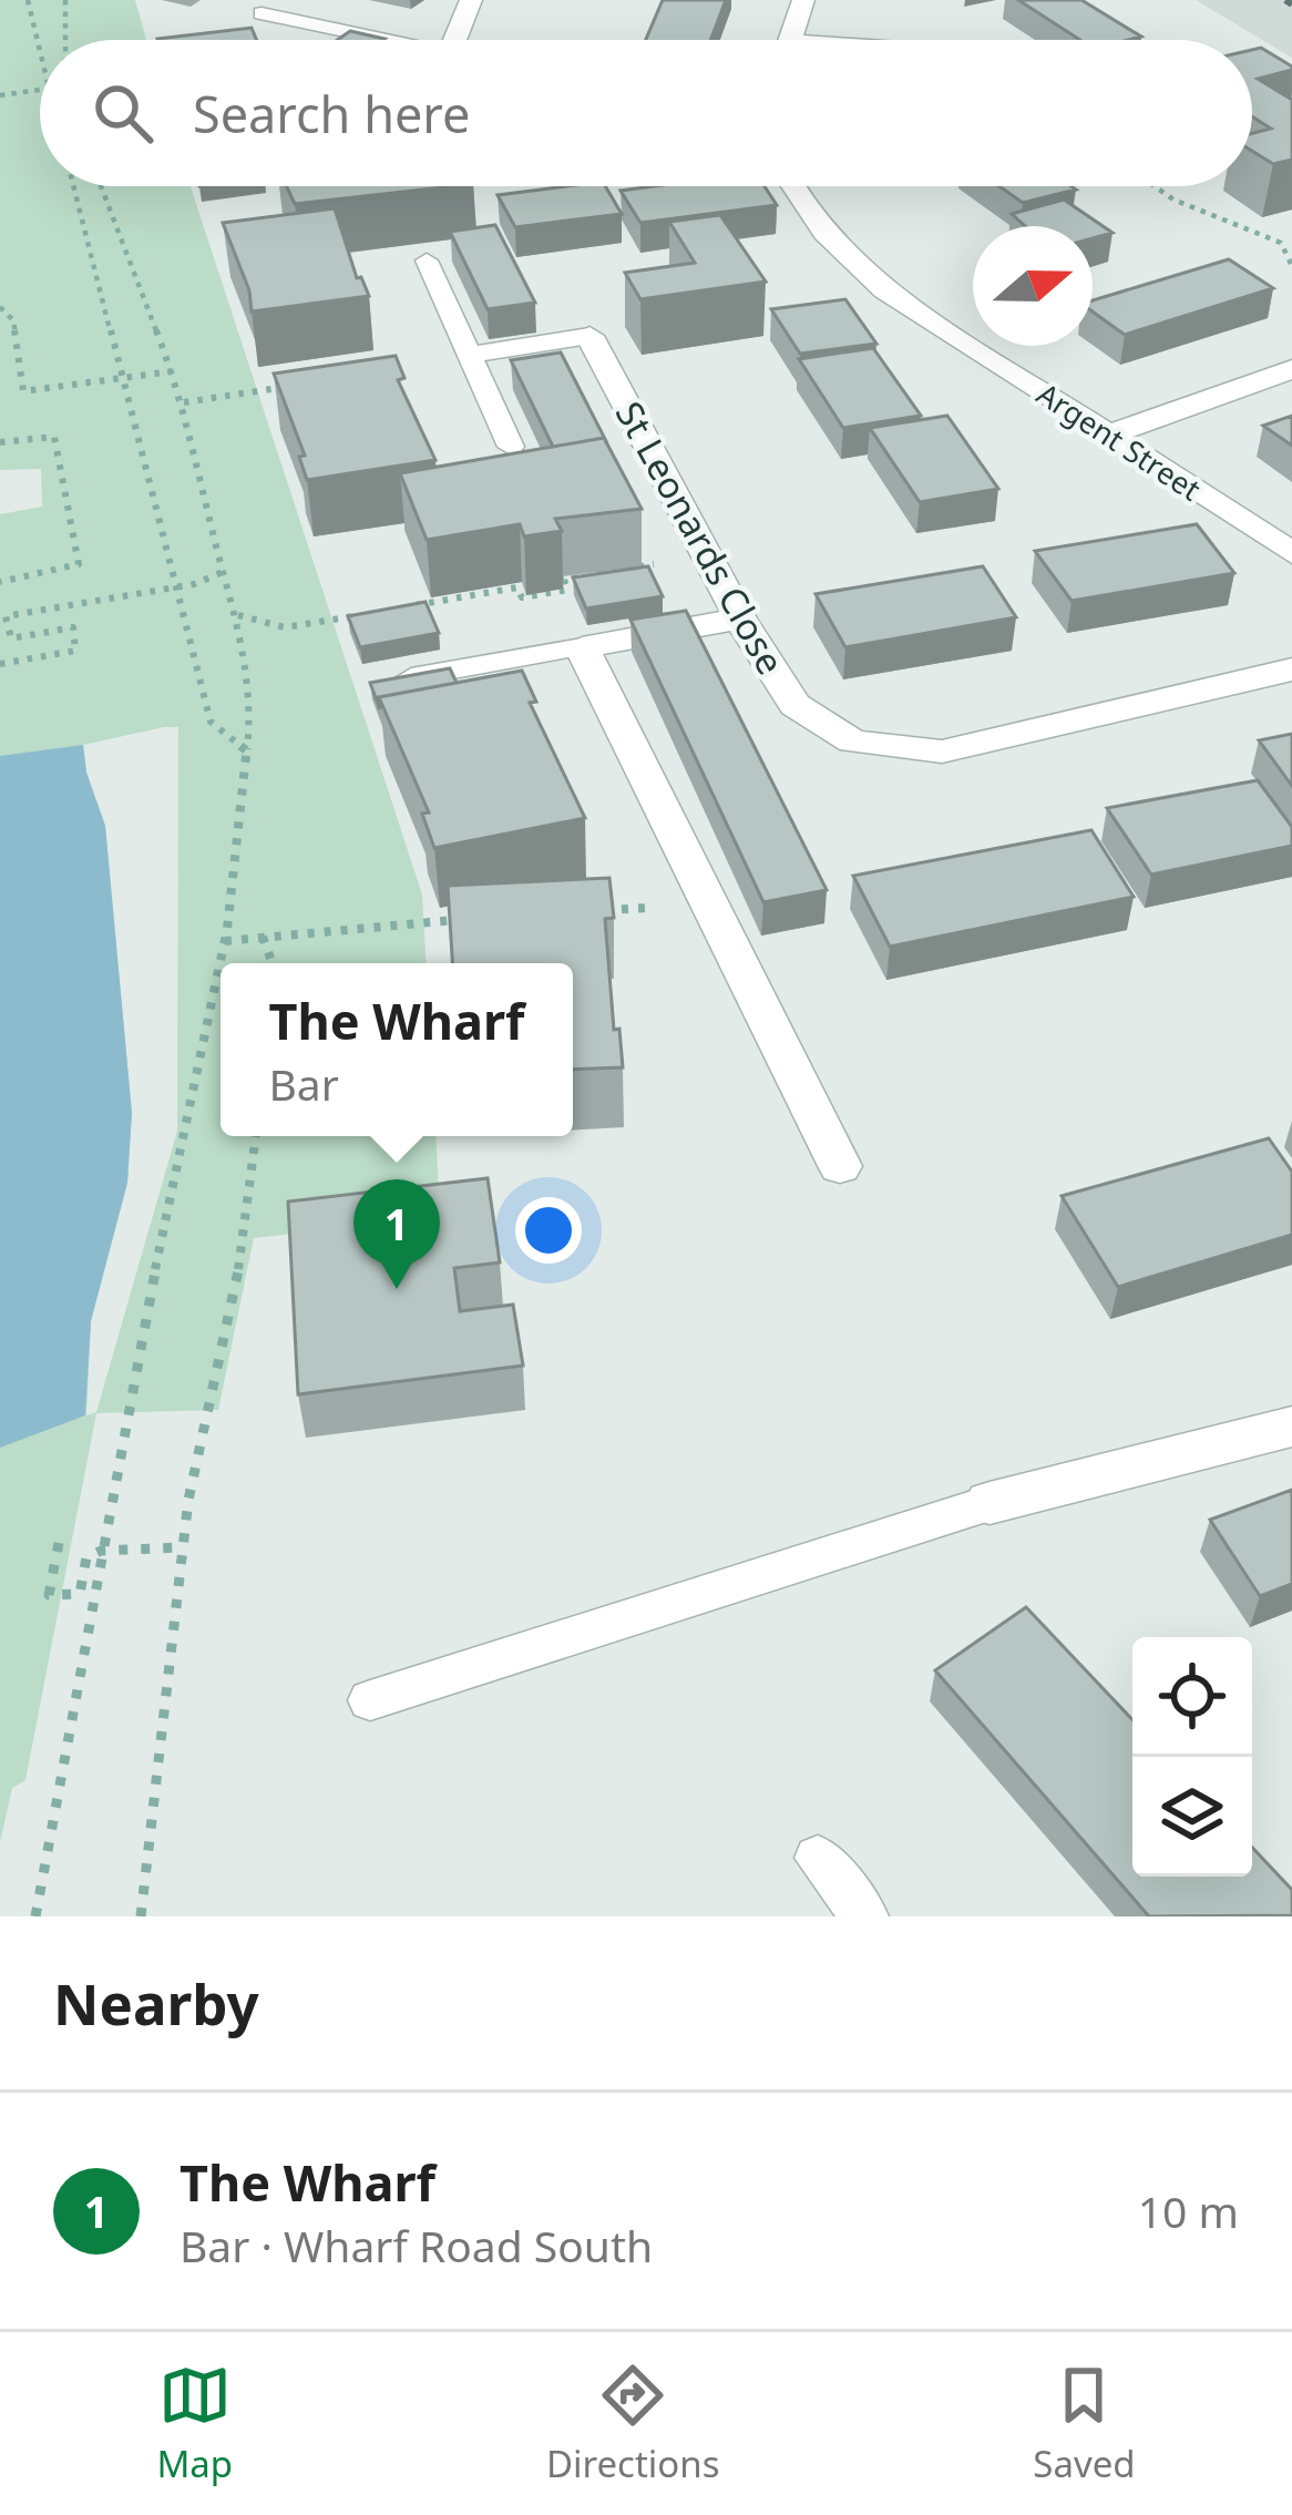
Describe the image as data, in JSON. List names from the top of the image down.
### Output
{
  "streets": {
    "street": ["Argent Street", "St Leonards Close"]
  },
  "north": "right",
  "page": {
    "search": "Search here",
    "popup": ["The Wharf", "Bar"],
    "pins": "1",
    "heading": "Nearby",
    "list": [
      {
        "mark": "1",
        "name": "The Wharf",
        "note": "Bar · Wharf Road South",
        "value": "10 m"
      }
    ],
    "nav": ["Map", "Directions", "Saved"]
  }
}
